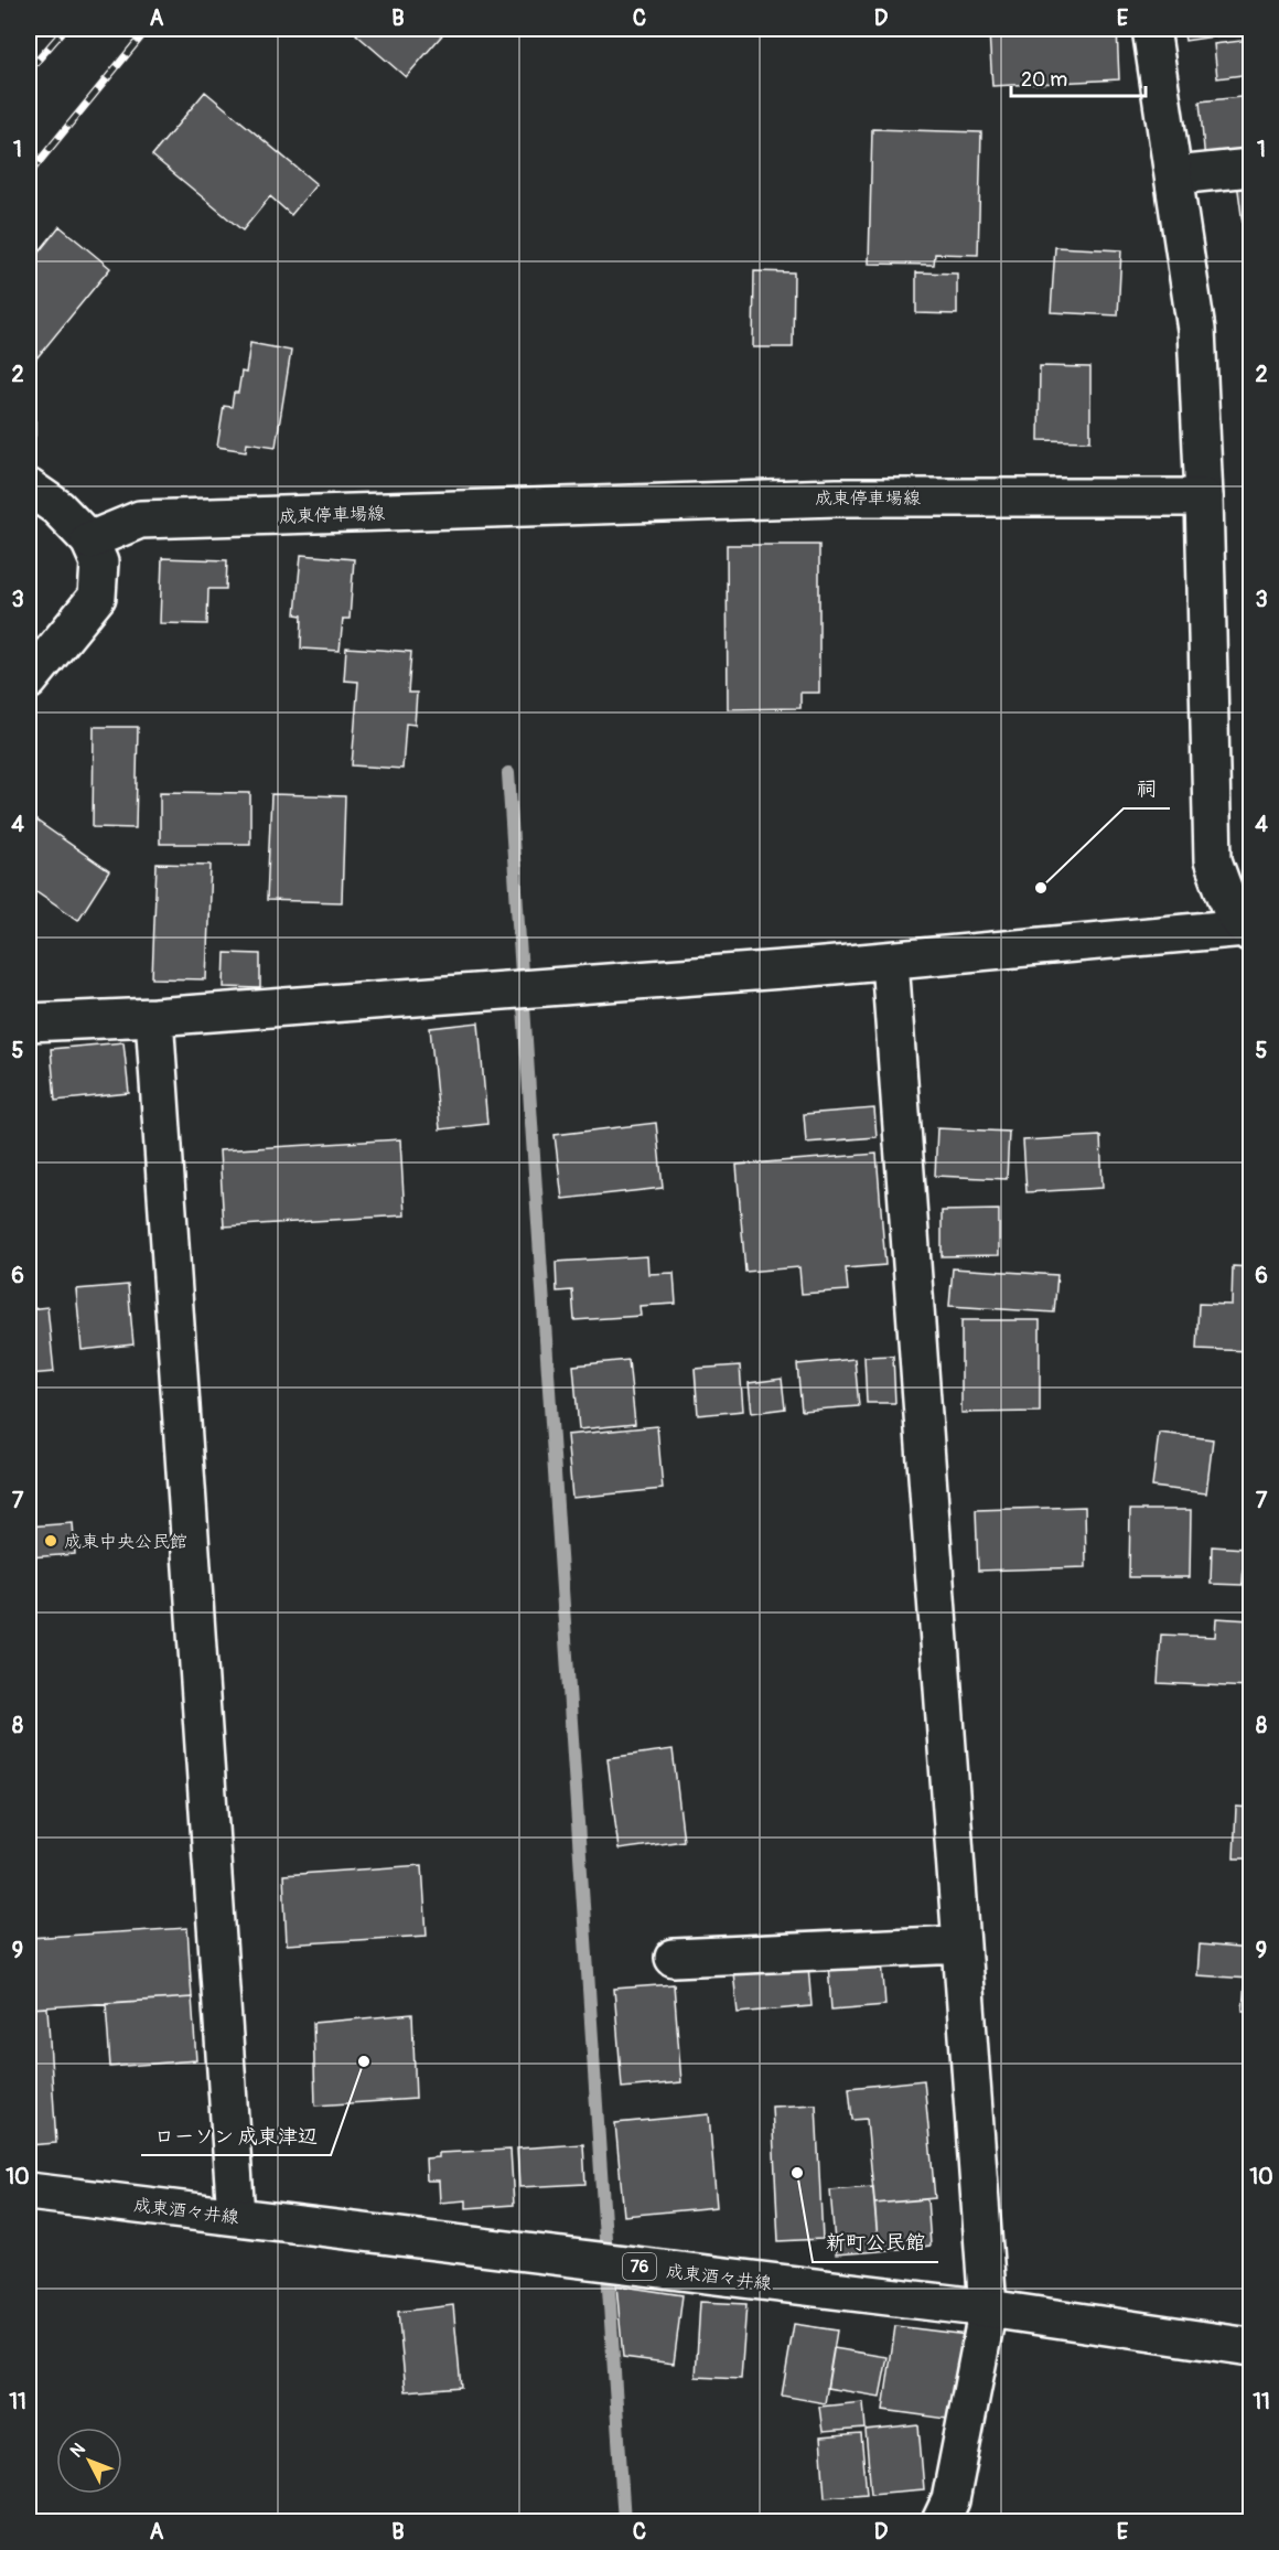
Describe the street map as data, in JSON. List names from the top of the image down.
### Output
{
  "streets": {
    "street": ["成東停車場線", "成東酒々井線", "76"]
  },
  "places": [
    "祠",
    "成東中央公民館",
    "ローソン 成東津辺",
    "新町公民館"
  ],
  "scale_bar": "20 m",
  "north": "top left",
  "grid": {
    "columns": [
      "A",
      "B",
      "C",
      "D",
      "E"
    ],
    "rows": [
      "1",
      "2",
      "3",
      "4",
      "5",
      "6",
      "7",
      "8",
      "9",
      "10",
      "11"
    ]
  }
}
